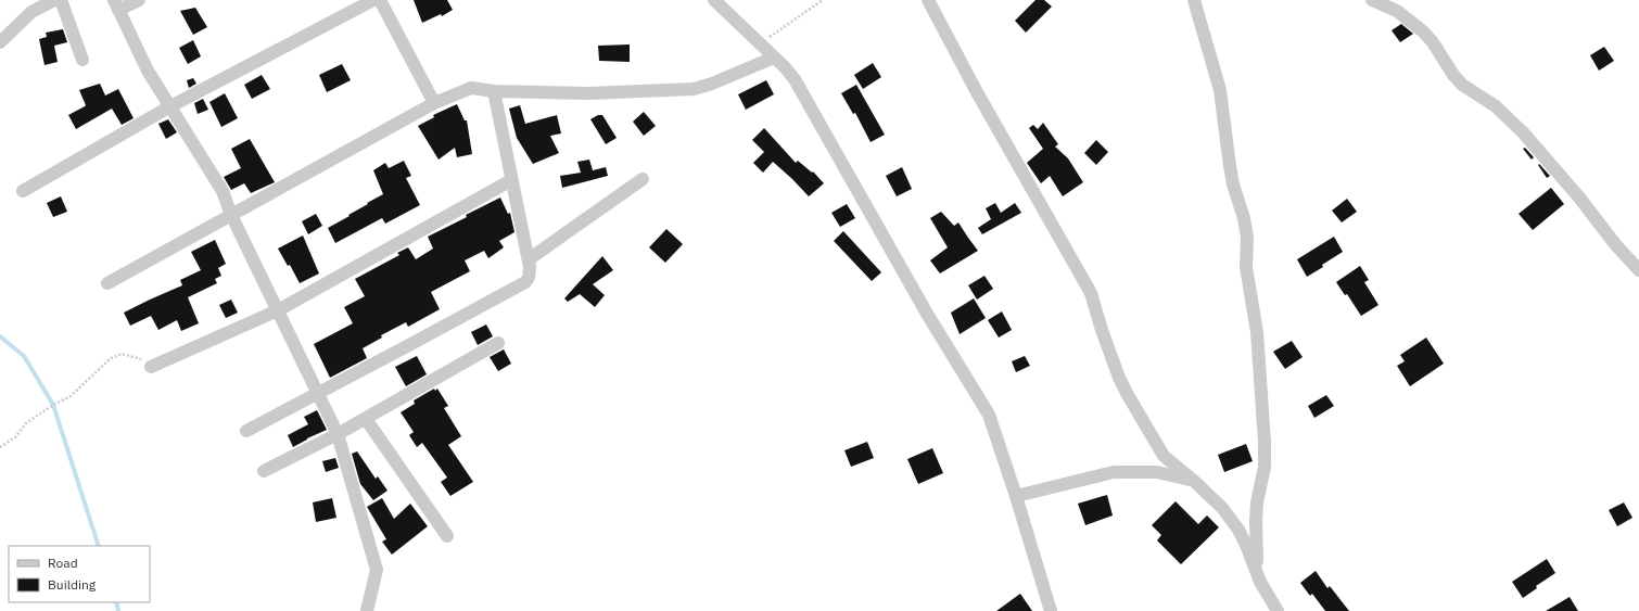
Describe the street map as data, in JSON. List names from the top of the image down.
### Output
{
  "legend": ["Road", "Building"]
}
